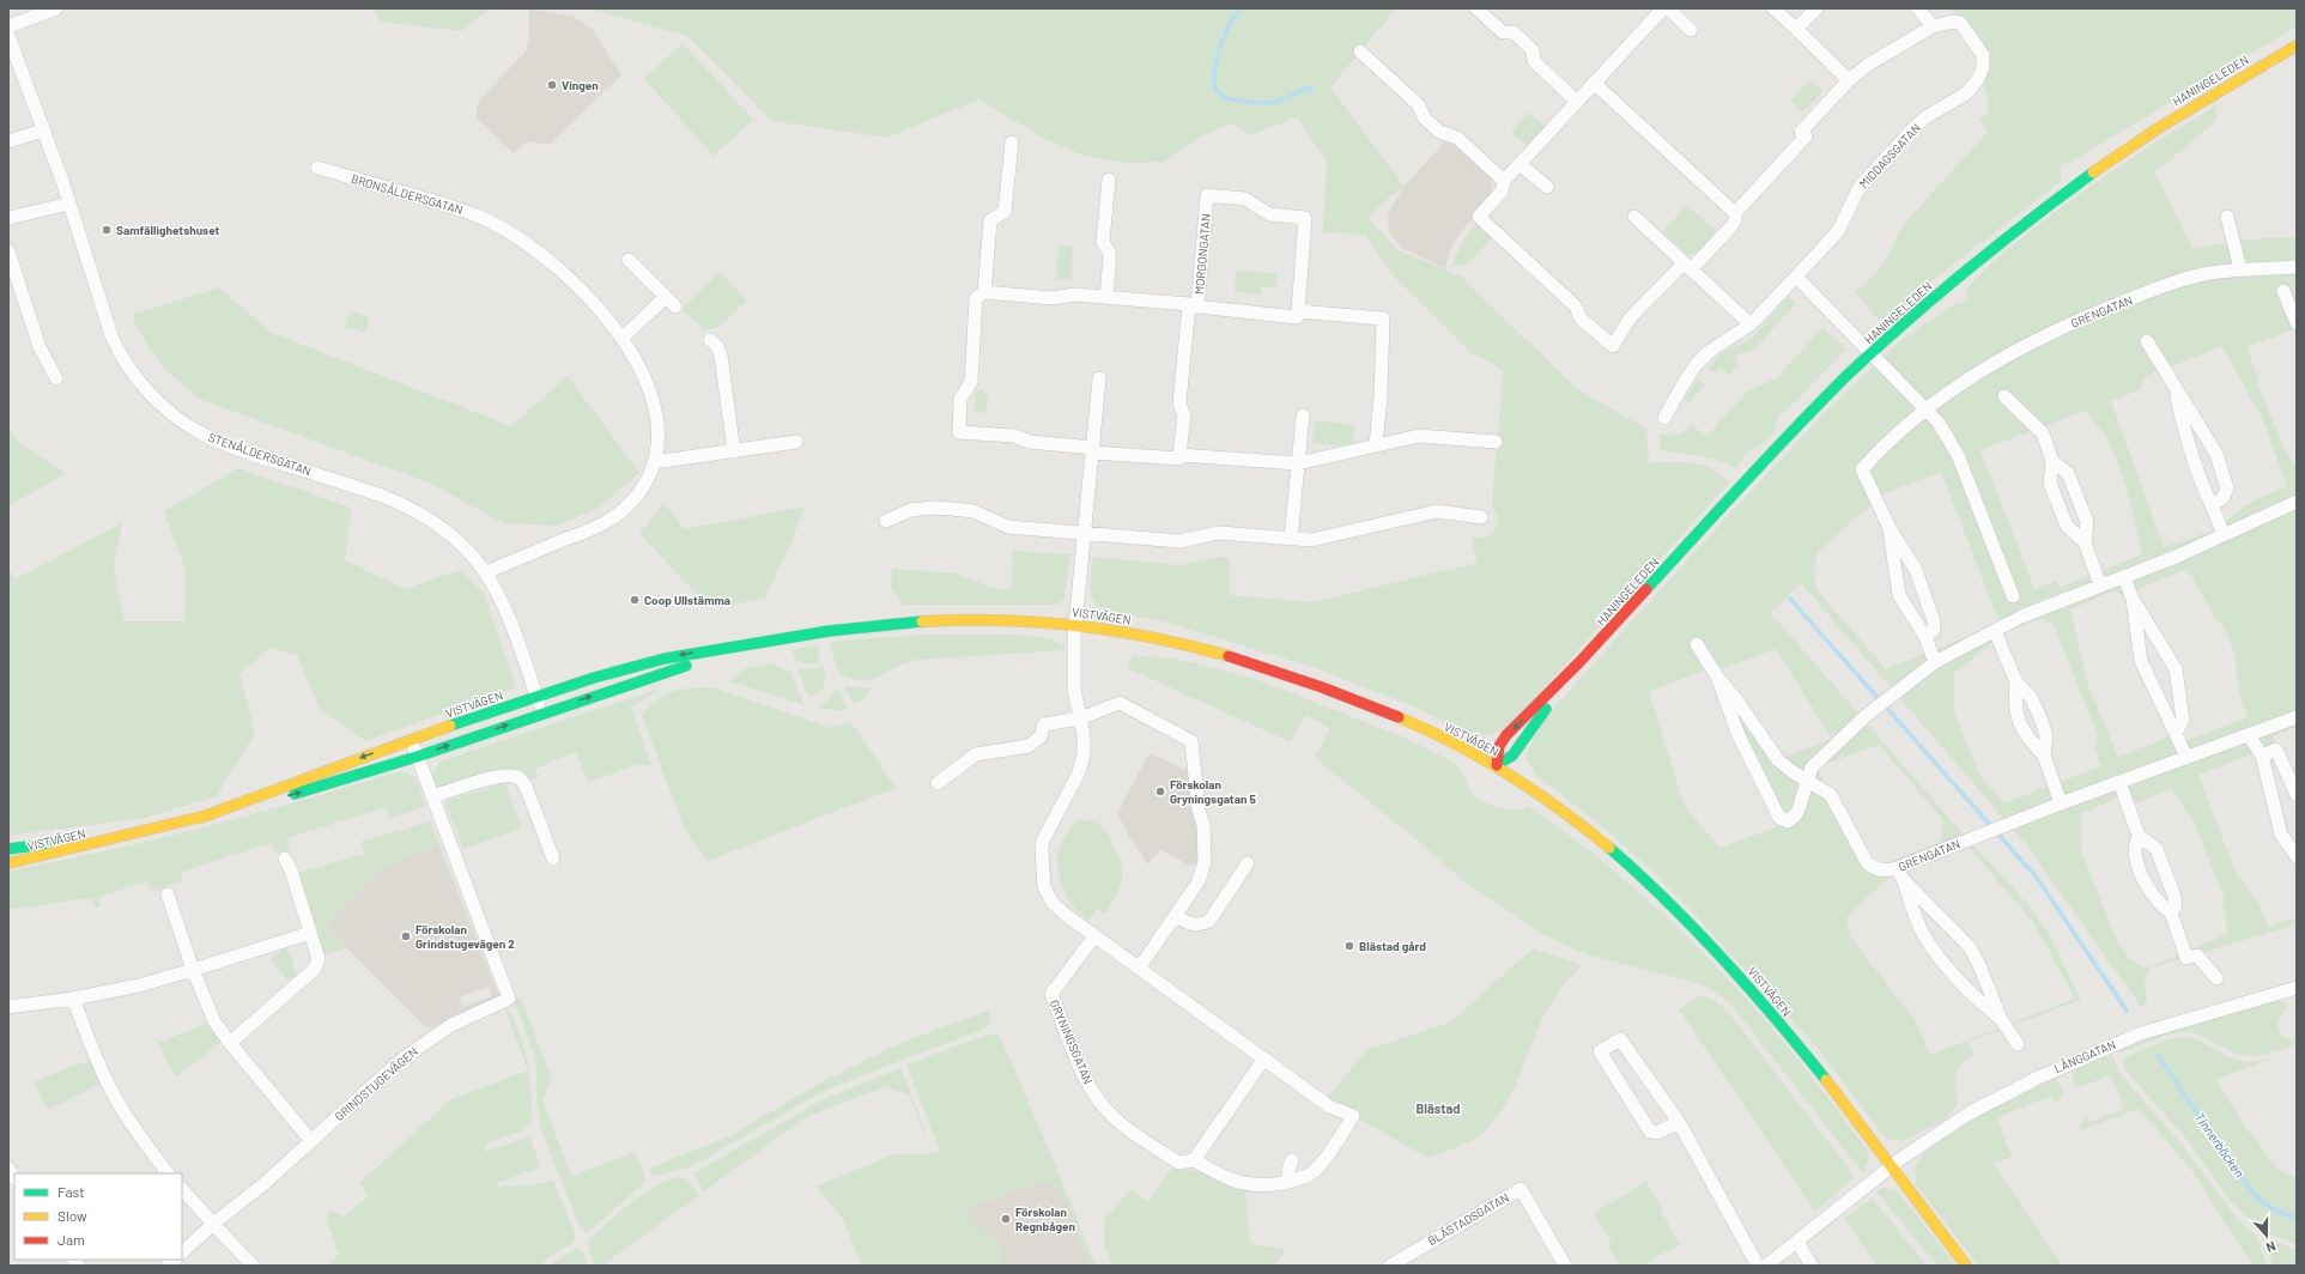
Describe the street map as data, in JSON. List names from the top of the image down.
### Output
{
  "streets": {
    "main road": ["HANINGELEDEN", "VISTVÄGEN"],
    "street": [
      "MIDDAGSGATAN",
      "BRONSÅLDERSGATAN",
      "MORGONGATAN",
      "GRENGATAN",
      "STENÅLDERSGATAN",
      "GRYNINGSGATAN",
      "LÅNGGATAN",
      "GRINDSTUGEVÄGEN",
      "BLÄSTADSGATAN"
    ]
  },
  "crossings": [
    ["HANINGELEDEN", "VISTVÄGEN"],
    ["BRONSÅLDERSGATAN", "STENÅLDERSGATAN"],
    ["STENÅLDERSGATAN", "VISTVÄGEN"],
    ["VISTVÄGEN", "GRYNINGSGATAN"],
    ["VISTVÄGEN", "LÅNGGATAN"],
    ["VISTVÄGEN", "GRINDSTUGEVÄGEN"]
  ],
  "districts": ["Blästad"],
  "water": ["Tinnerbäcken"],
  "places": [
    "Vingen",
    "Samfällighetshuset",
    "Coop Ullstämma",
    "Förskolan Gryningsgatan 5",
    "Förskolan Grindstugevägen 2",
    "Blästad gård",
    "Förskolan Regnbågen"
  ],
  "legend": ["Fast", "Slow", "Jam"],
  "north": "bottom"
}
